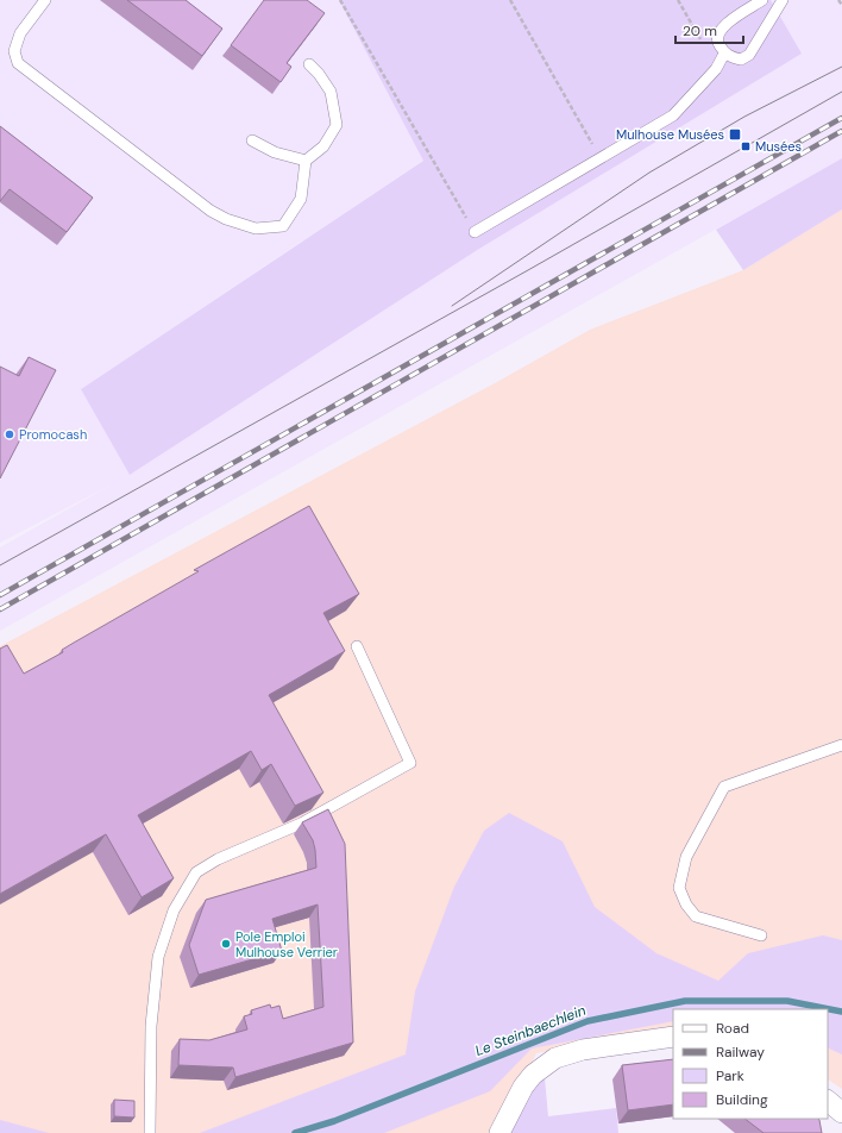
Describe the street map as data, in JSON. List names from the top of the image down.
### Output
{
  "water": ["Le Steinbaechlein"],
  "places": {
    "transit": ["Mulhouse Musées", "Musées"],
    "other": ["Promocash", "Pole Emploi Mulhouse Verrier"]
  },
  "legend": [
    "Road",
    "Railway",
    "Park",
    "Building"
  ],
  "scale_bar": "20 m"
}
